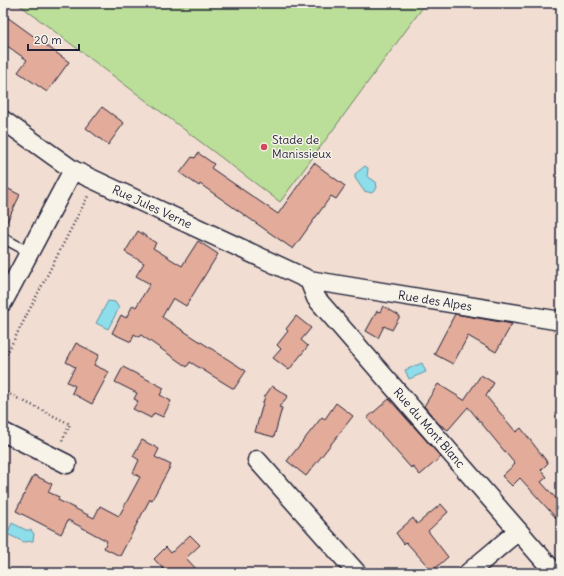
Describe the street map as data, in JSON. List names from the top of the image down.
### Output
{
  "streets": {
    "street": ["Rue Jules Verne", "Rue des Alpes", "Rue du Mont Blanc"]
  },
  "crossings": [
    ["Rue Jules Verne", "Rue des Alpes"],
    ["Rue Jules Verne", "Rue du Mont Blanc"],
    ["Rue des Alpes", "Rue du Mont Blanc"]
  ],
  "places": ["Stade de Manissieux"],
  "scale_bar": "20 m"
}
